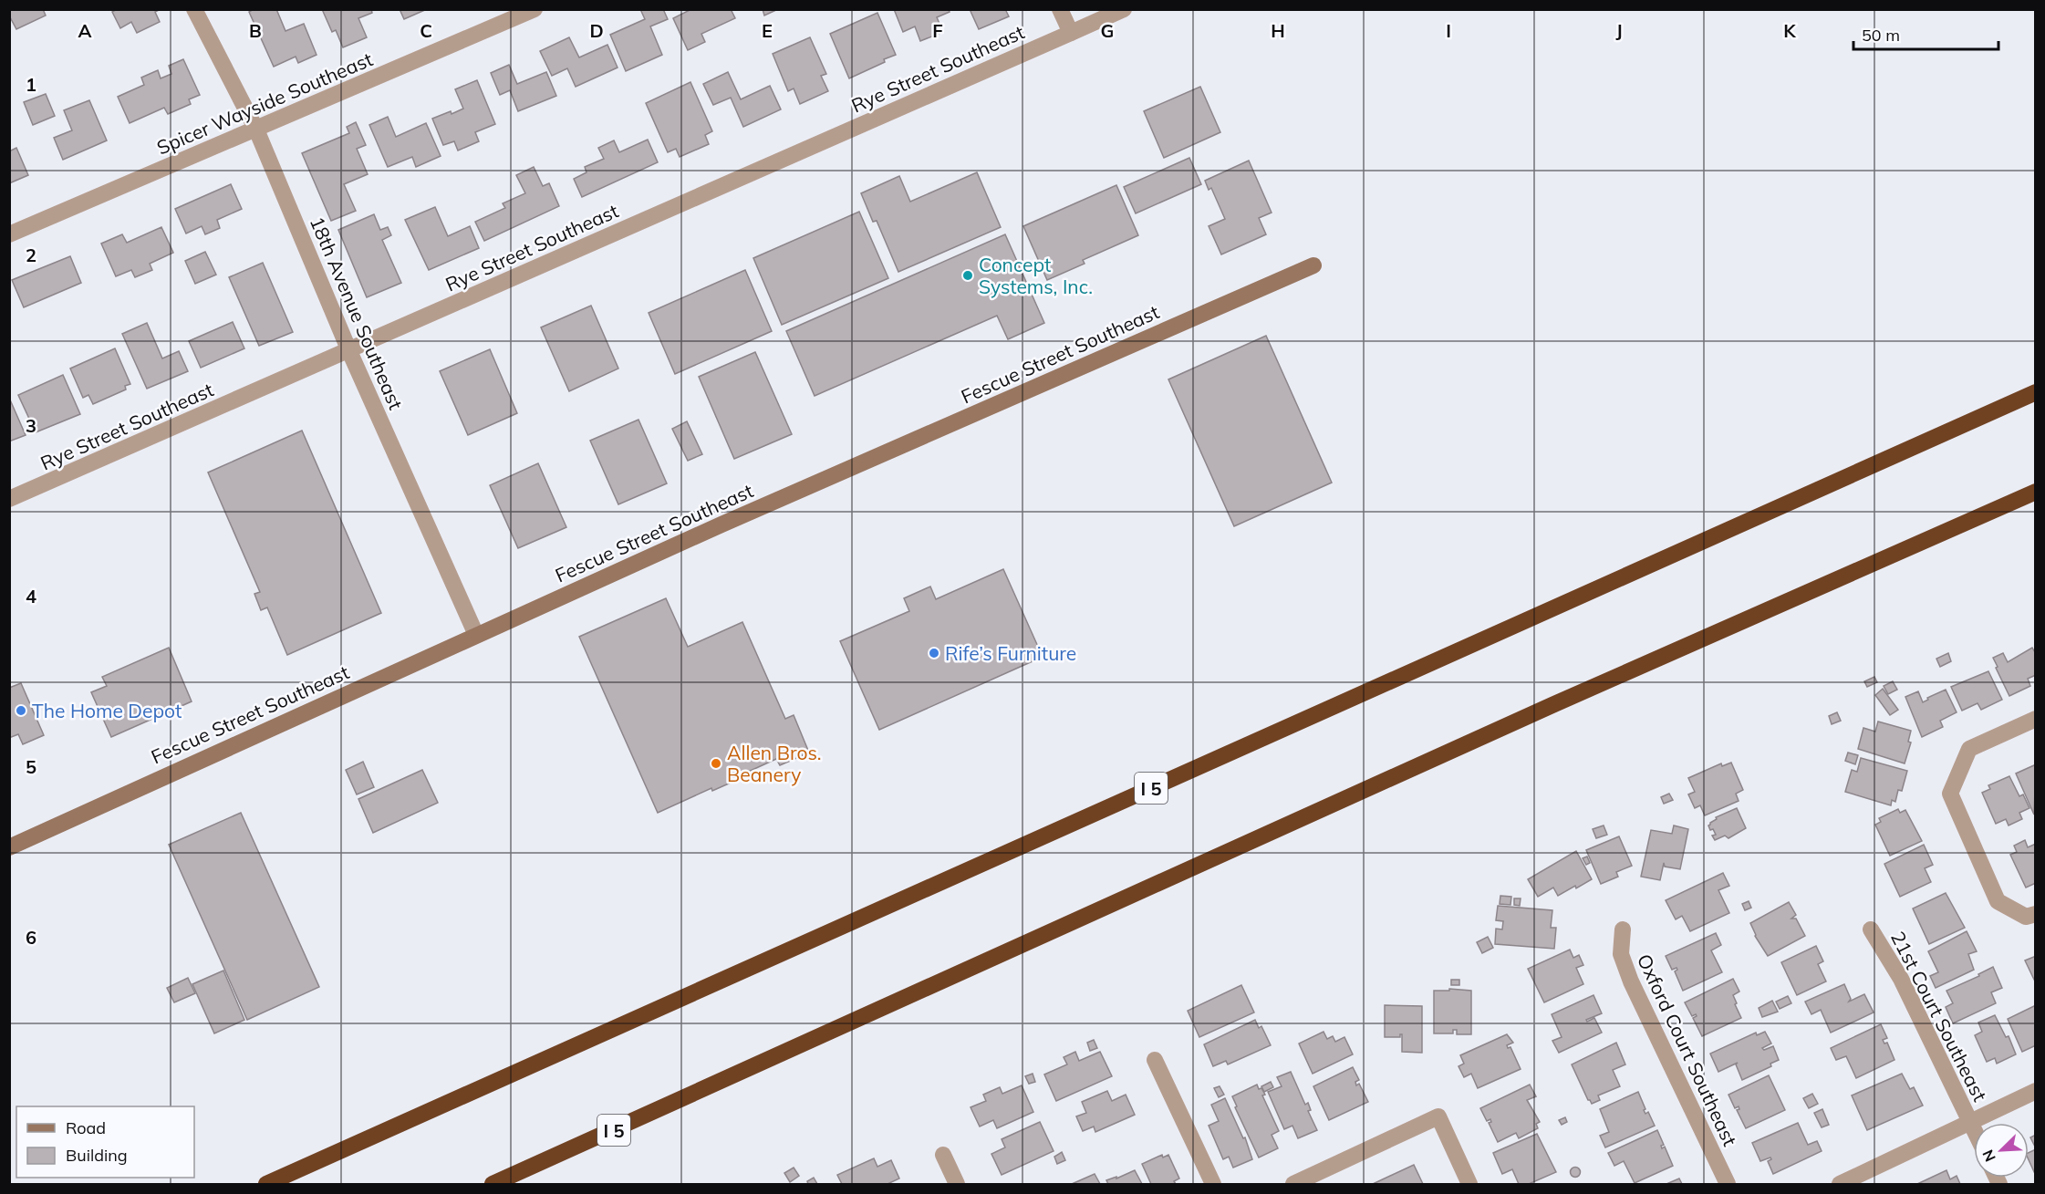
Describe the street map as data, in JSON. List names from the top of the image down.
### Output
{
  "streets": {
    "highway": ["I 5"],
    "street": [
      "Rye Street Southeast",
      "Spicer Wayside Southeast",
      "18th Avenue Southeast",
      "Fescue Street Southeast",
      "21st Court Southeast",
      "Oxford Court Southeast"
    ]
  },
  "crossings": [
    ["Rye Street Southeast", "18th Avenue Southeast"],
    ["Spicer Wayside Southeast", "18th Avenue Southeast"],
    ["18th Avenue Southeast", "Fescue Street Southeast"]
  ],
  "places": [
    "Concept Systems, Inc.",
    "Rife’s Furniture",
    "The Home Depot",
    "Allen Bros. Beanery"
  ],
  "legend": ["Road", "Building"],
  "scale_bar": "50 m",
  "north": "bottom left",
  "grid": {
    "columns": [
      "A",
      "B",
      "C",
      "D",
      "E",
      "F",
      "G",
      "H",
      "I",
      "J",
      "K"
    ],
    "rows": [
      "1",
      "2",
      "3",
      "4",
      "5",
      "6"
    ]
  }
}
